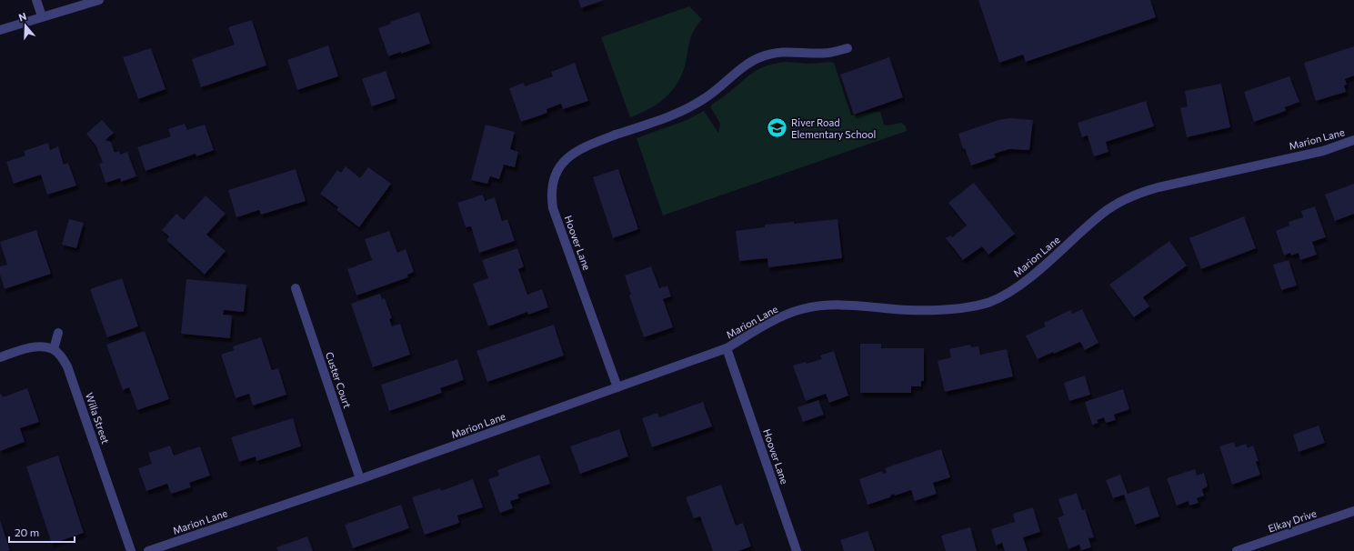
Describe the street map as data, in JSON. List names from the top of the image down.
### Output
{
  "streets": {
    "street": [
      "Marion Lane",
      "Hoover Lane",
      "Custer Court",
      "Willa Street",
      "Elkay Drive"
    ]
  },
  "crossings": [
    ["Marion Lane", "Hoover Lane"],
    ["Marion Lane", "Custer Court"]
  ],
  "places": {
    "school or university": ["River Road Elementary School"]
  },
  "scale_bar": "20 m",
  "north": "top"
}
